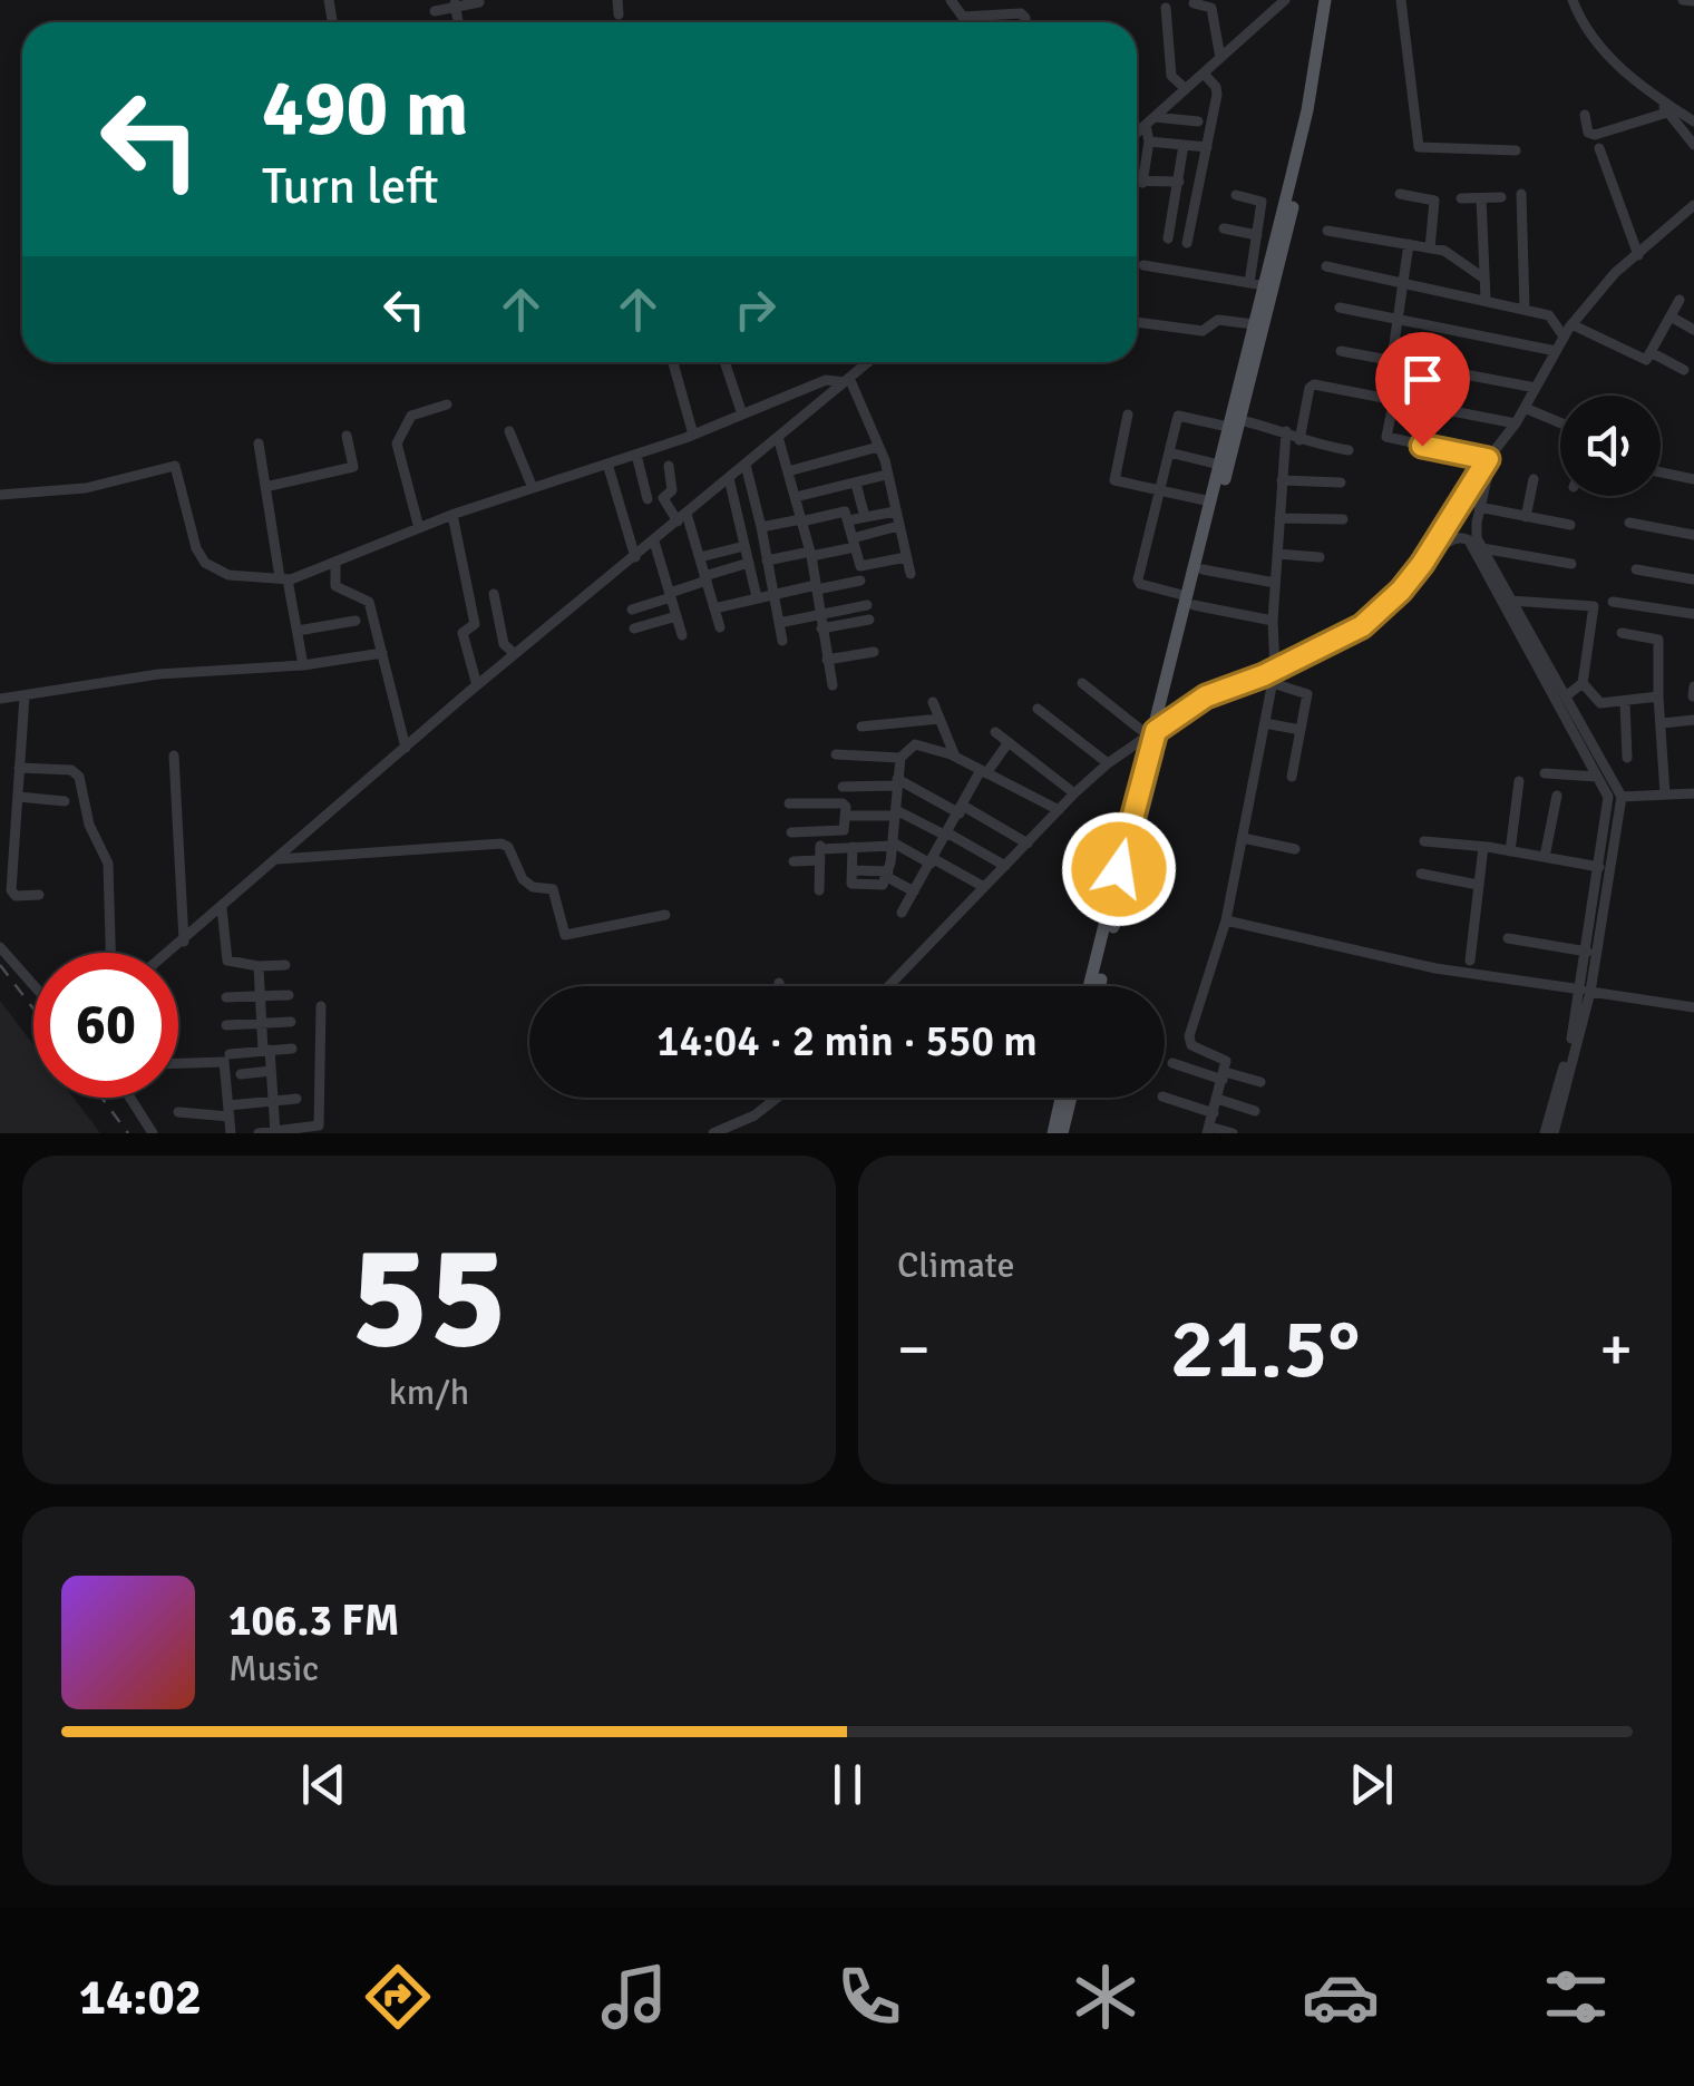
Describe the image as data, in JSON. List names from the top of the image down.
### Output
{
  "page": {
    "turn": ["490 m", "Turn left"],
    "limit": "60",
    "trip": "14:04 · 2 min · 550 m",
    "tile": [
      ["55", "km/h"],
      "Climate"
    ],
    "heat": ["−", "21.5°", "+"],
    "song": ["106.3 FM", "Music"],
    "tabs": "14:02"
  }
}
